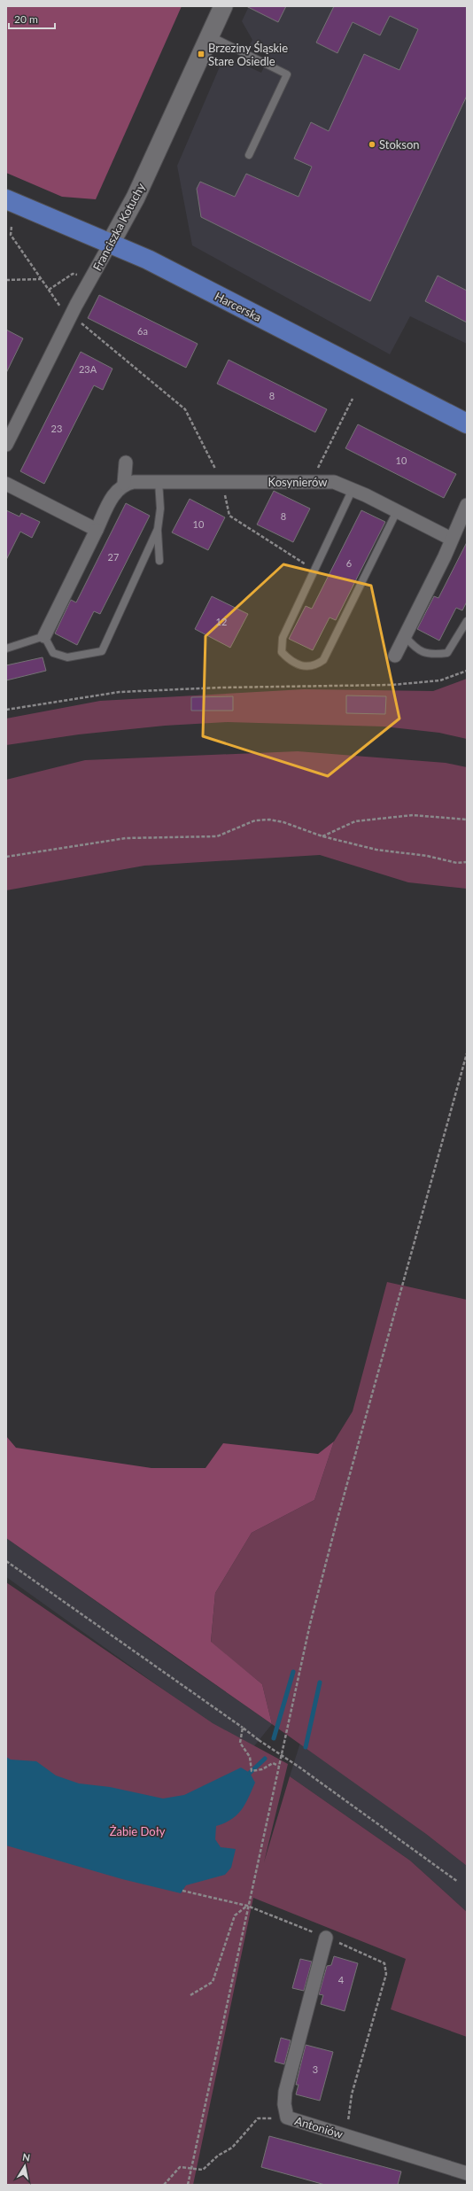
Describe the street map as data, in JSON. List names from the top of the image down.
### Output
{
  "streets": {
    "main road": ["Harcerska"],
    "street": ["Franciszka Kotuchy", "Kosynierów", "Antoniów"]
  },
  "crossings": [
    ["Franciszka Kotuchy", "Harcerska"]
  ],
  "parks": ["Żabie Doły"],
  "places": {
    "transit": ["Brzeziny Śląskie Stare Osiedle"],
    "other": ["Stokson"]
  },
  "house_numbers": [
    "6a",
    "23A",
    "8",
    "23",
    "10",
    "8",
    "10",
    "27",
    "6",
    "12",
    "4",
    "3"
  ],
  "scale_bar": "20 m",
  "north": "top"
}
